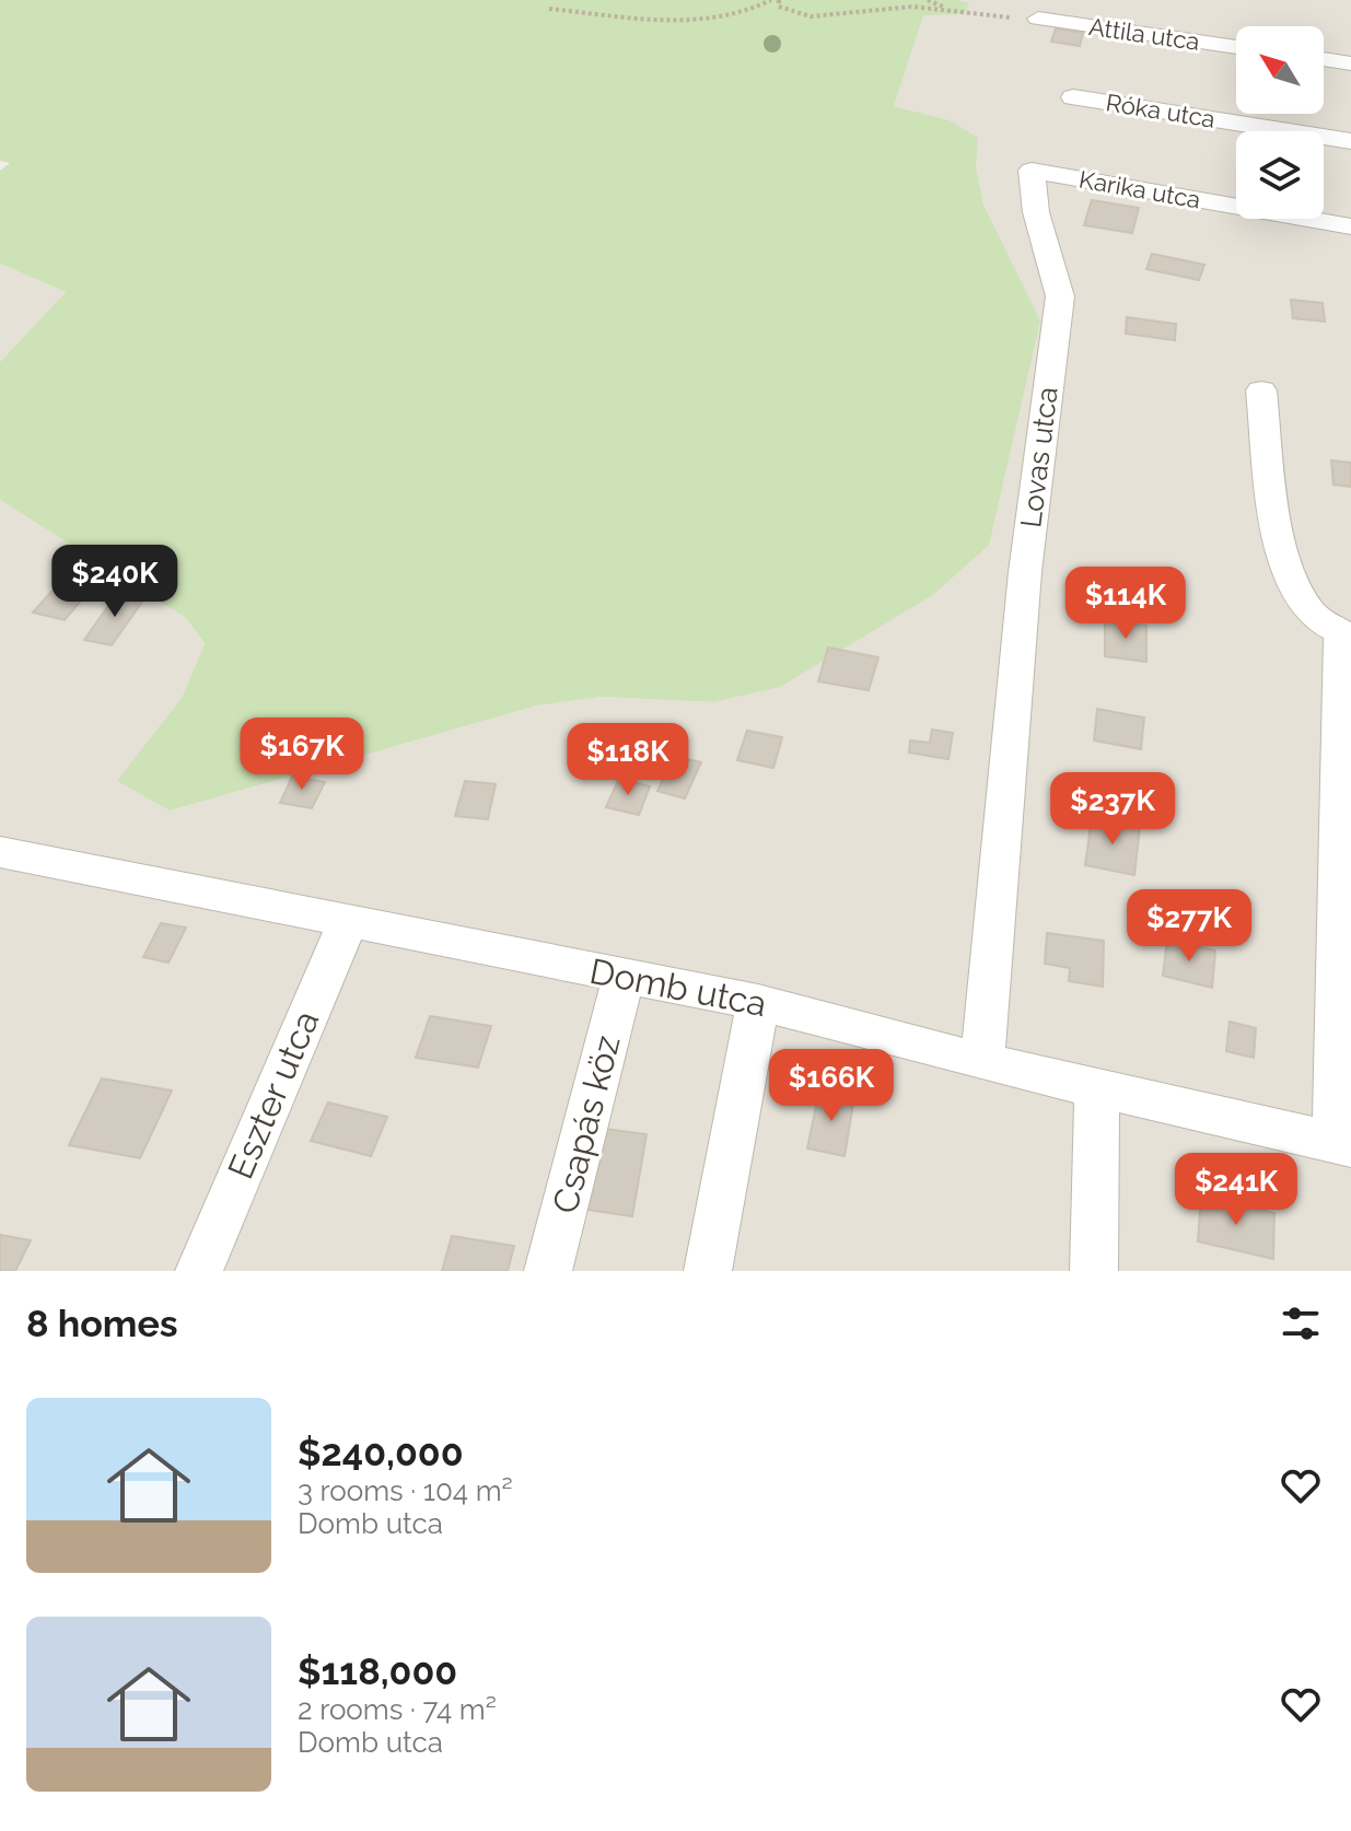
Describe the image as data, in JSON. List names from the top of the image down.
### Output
{
  "streets": {
    "street": [
      "Attila utca",
      "Róka utca",
      "Karika utca",
      "Lovas utca",
      "Domb utca",
      "Eszter utca",
      "Csapás köz"
    ]
  },
  "crossings": [
    ["Karika utca", "Lovas utca"],
    ["Lovas utca", "Domb utca"],
    ["Domb utca", "Eszter utca"],
    ["Domb utca", "Csapás köz"]
  ],
  "north": "top left",
  "page": {
    "price": [
      "$240K",
      "$114K",
      "$167K",
      "$118K",
      "$237K",
      "$277K",
      "$166K",
      "$241K"
    ],
    "heading": "8 homes",
    "list": [
      {
        "name": "$240,000",
        "note": "3 rooms · 104 m² · Domb utca"
      },
      {
        "name": "$118,000",
        "note": "2 rooms · 74 m² · Domb utca"
      }
    ]
  }
}
